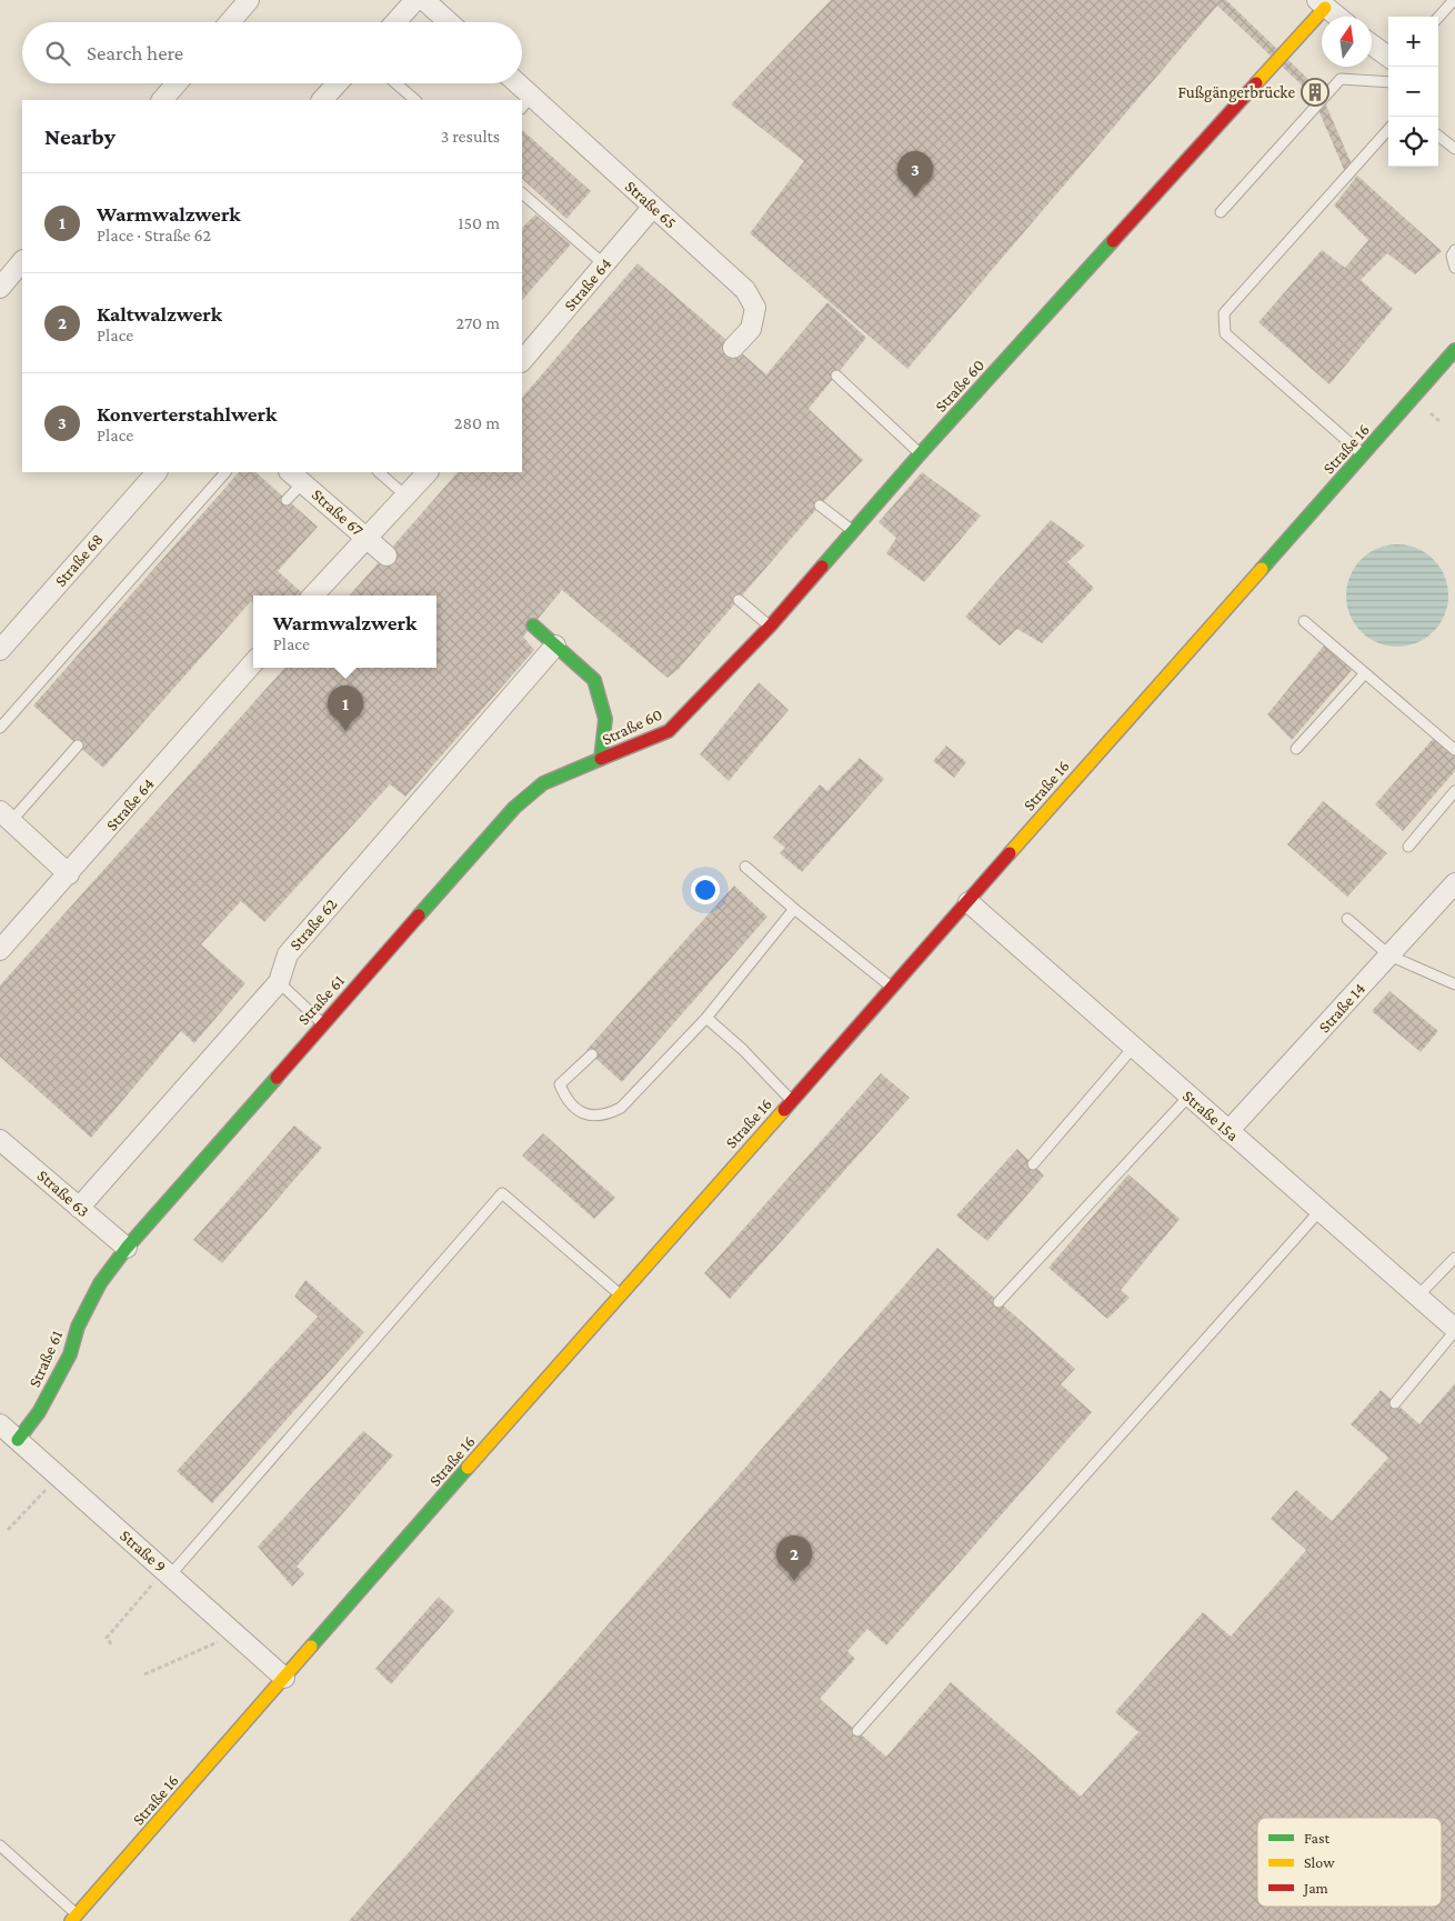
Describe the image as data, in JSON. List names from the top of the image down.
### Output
{
  "streets": {
    "street": [
      "Straße 65",
      "Straße 64",
      "Straße 60",
      "Straße 16",
      "Straße 67",
      "Straße 68",
      "Straße 62",
      "Straße 61",
      "Straße 14",
      "Straße 15a",
      "Straße 63",
      "Straße 9"
    ]
  },
  "crossings": [
    ["Straße 65", "Straße 64"],
    ["Straße 60", "Straße 61"],
    ["Straße 16", "Straße 15a"],
    ["Straße 16", "Straße 9"],
    ["Straße 62", "Straße 63"],
    ["Straße 61", "Straße 63"],
    ["Straße 61", "Straße 9"],
    ["Straße 14", "Straße 15a"]
  ],
  "places": {
    "building": ["Fußgängerbrücke"]
  },
  "legend": ["Fast", "Slow", "Jam"],
  "north": "top",
  "page": {
    "map_buttons": ["+", "−"],
    "search": "Search here",
    "heading": ["Nearby", "3 results"],
    "pins": ["3", "1", "2"],
    "list": [
      {
        "mark": "1",
        "name": "Warmwalzwerk",
        "note": "Place · Straße 62",
        "value": "150 m"
      },
      {
        "mark": "2",
        "name": "Kaltwalzwerk",
        "note": "Place",
        "value": "270 m"
      },
      {
        "mark": "3",
        "name": "Konverterstahlwerk",
        "note": "Place",
        "value": "280 m"
      }
    ],
    "popup": ["Warmwalzwerk", "Place"]
  }
}
